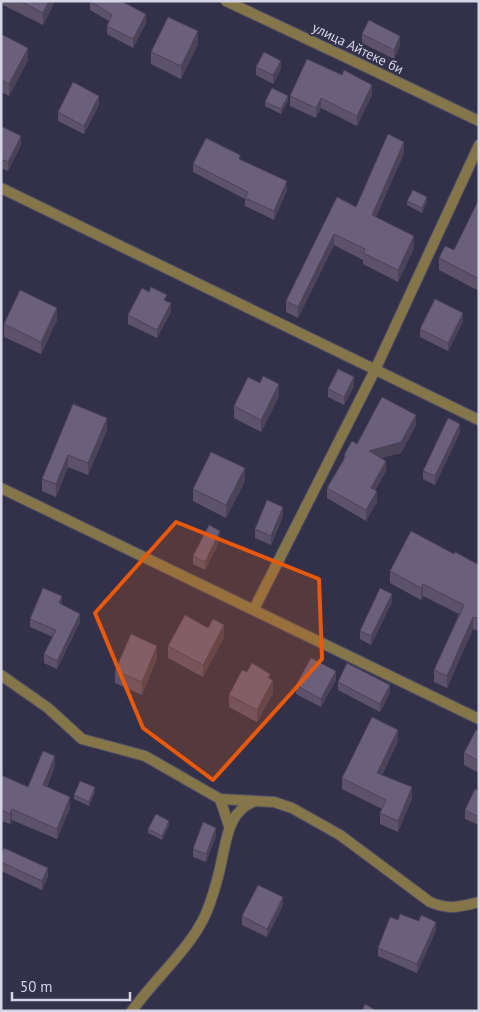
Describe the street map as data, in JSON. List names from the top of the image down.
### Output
{
  "streets": {
    "street": ["улица Айтеке би"]
  },
  "scale_bar": "50 m"
}
